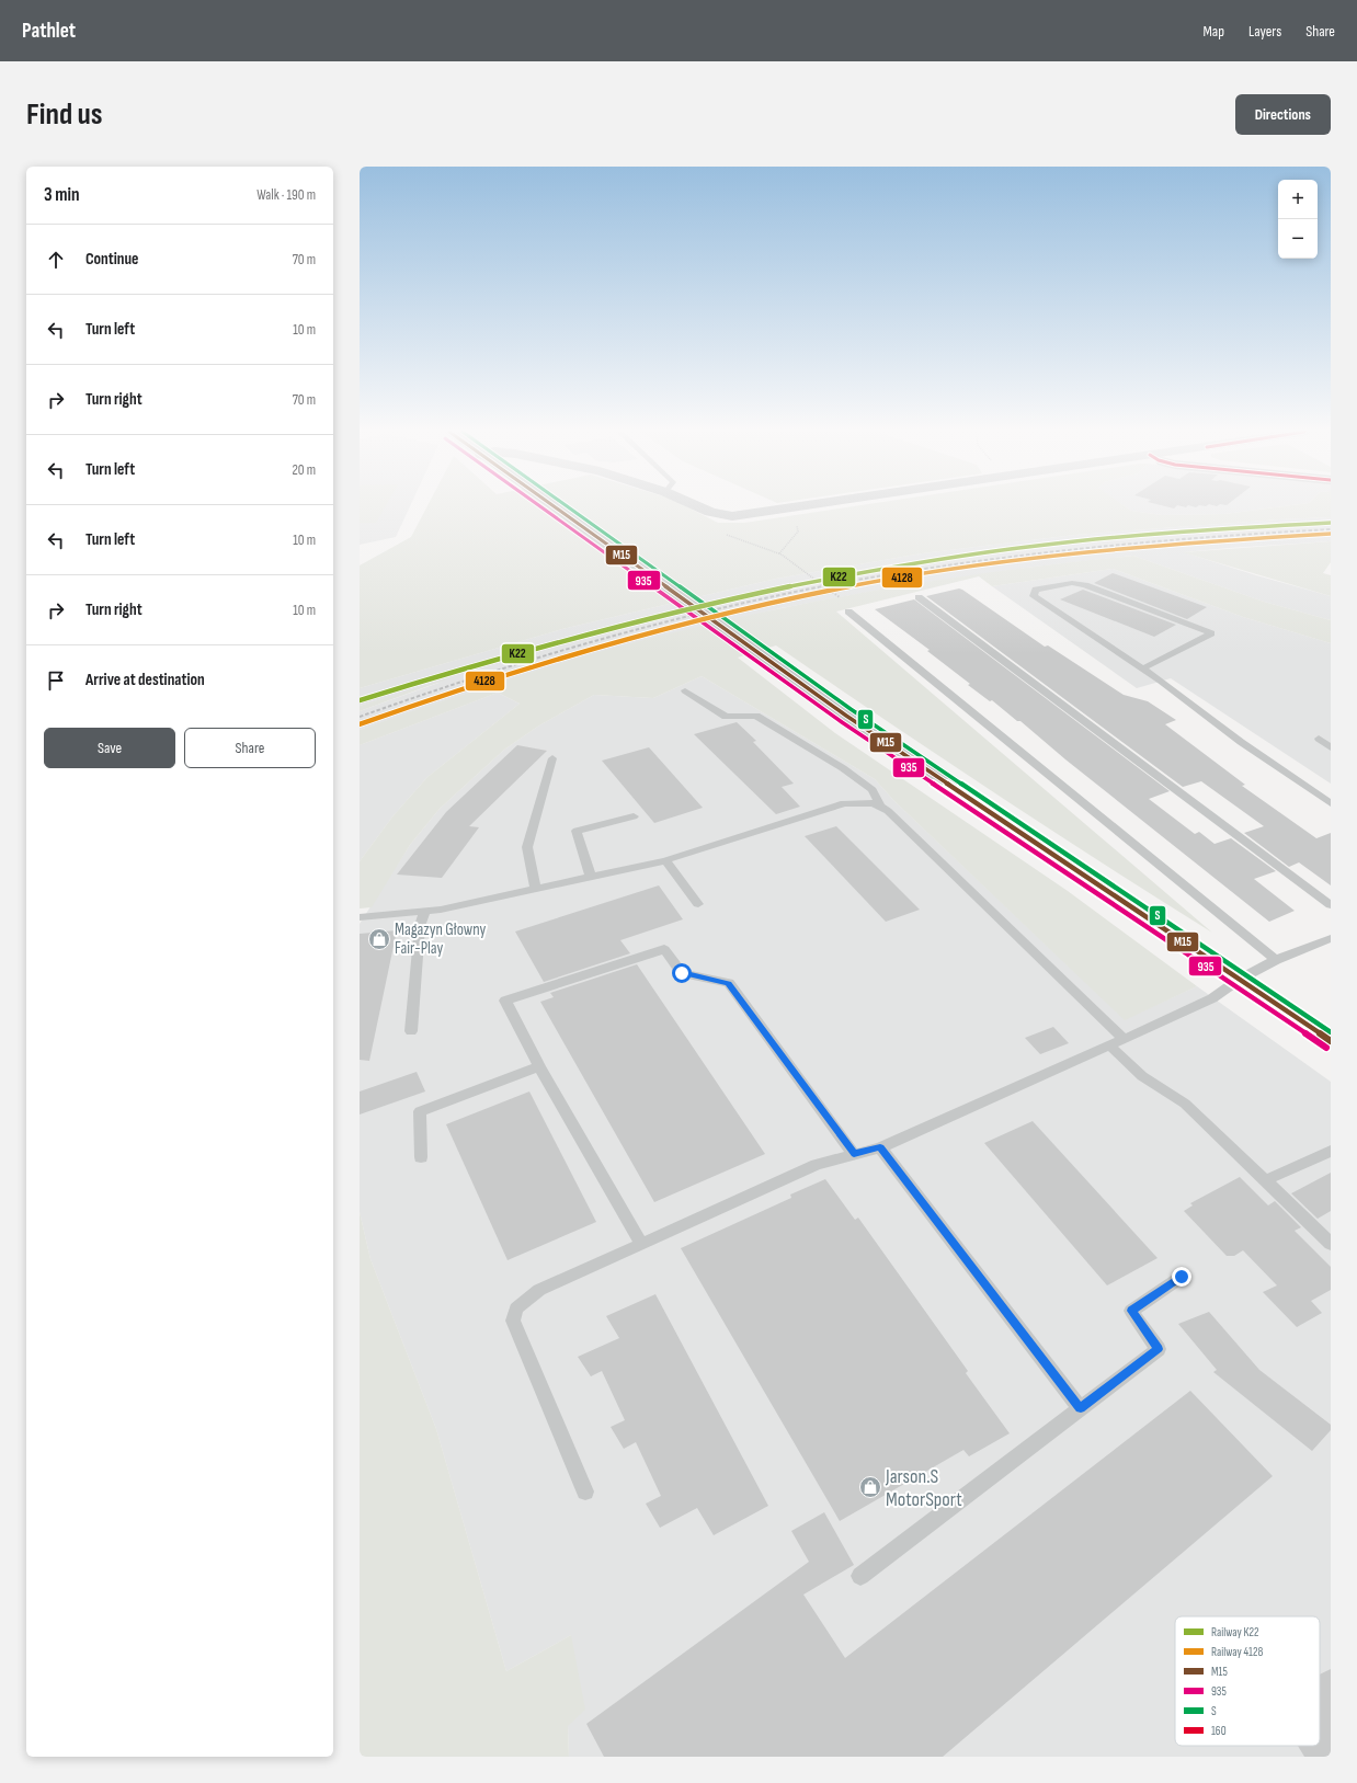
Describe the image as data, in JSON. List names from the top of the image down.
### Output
{
  "places": {
    "shop": ["Magazyn Głowny Fair-Play", "Jarson.S MotorSport"]
  },
  "lines": [
    "transit line M15",
    "transit line 935",
    "transit line S",
    "rail line K22",
    "rail line 4128"
  ],
  "legend": [
    "Railway K22",
    "Railway 4128",
    "M15",
    "935",
    "S",
    "160"
  ],
  "page": {
    "header": "Pathlet",
    "nav": ["Map", "Layers", "Share"],
    "buttons": [
      "Directions",
      ["Save", "Share"]
    ],
    "title": "Find us",
    "heading": ["3 min", "Walk · 190 m"],
    "map_buttons": ["+", "−"],
    "list": [
      ["Continue", "70 m"],
      ["Turn left", "10 m"],
      ["Turn right", "70 m"],
      ["Turn left", "20 m"],
      ["Turn left", "10 m"],
      ["Turn right", "10 m"],
      "Arrive at destination"
    ]
  }
}
